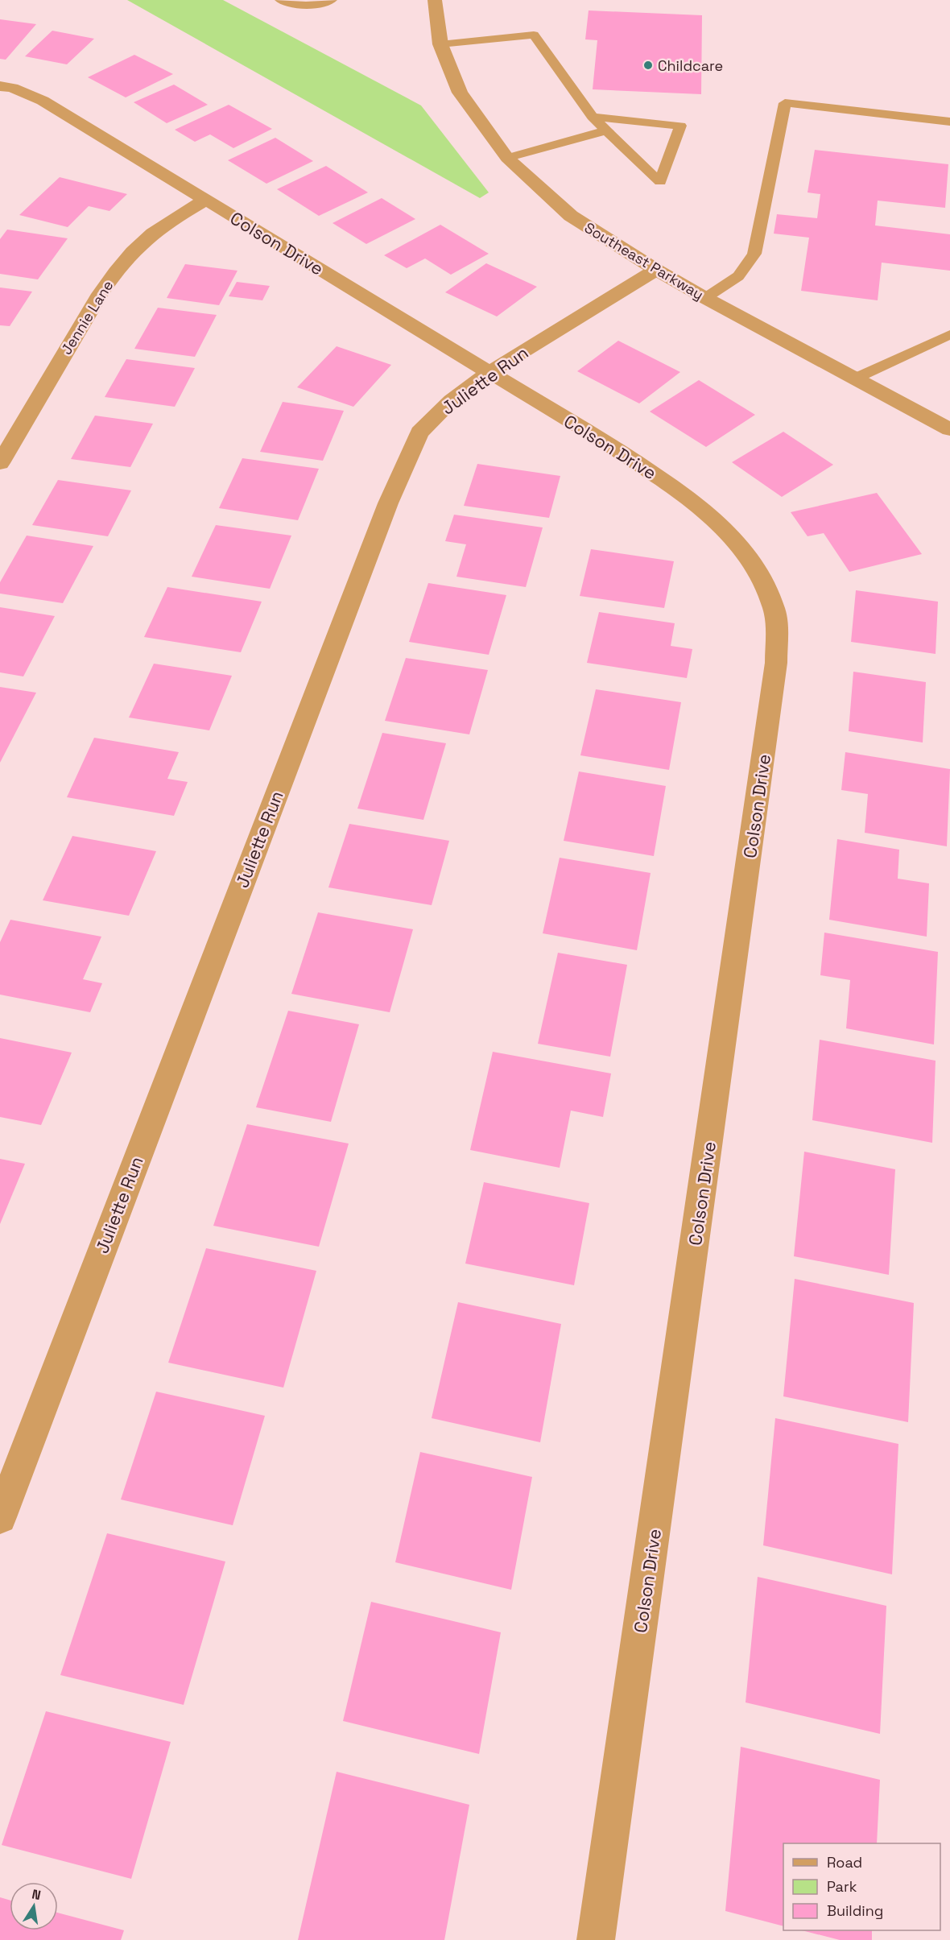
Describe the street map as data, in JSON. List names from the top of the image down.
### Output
{
  "streets": {
    "street": [
      "Colson Drive",
      "Southeast Parkway",
      "Jennie Lane",
      "Juliette Run"
    ]
  },
  "crossings": [
    ["Colson Drive", "Jennie Lane"],
    ["Colson Drive", "Juliette Run"],
    ["Southeast Parkway", "Juliette Run"]
  ],
  "places": ["Childcare"],
  "legend": ["Road", "Park", "Building"],
  "north": "top"
}
